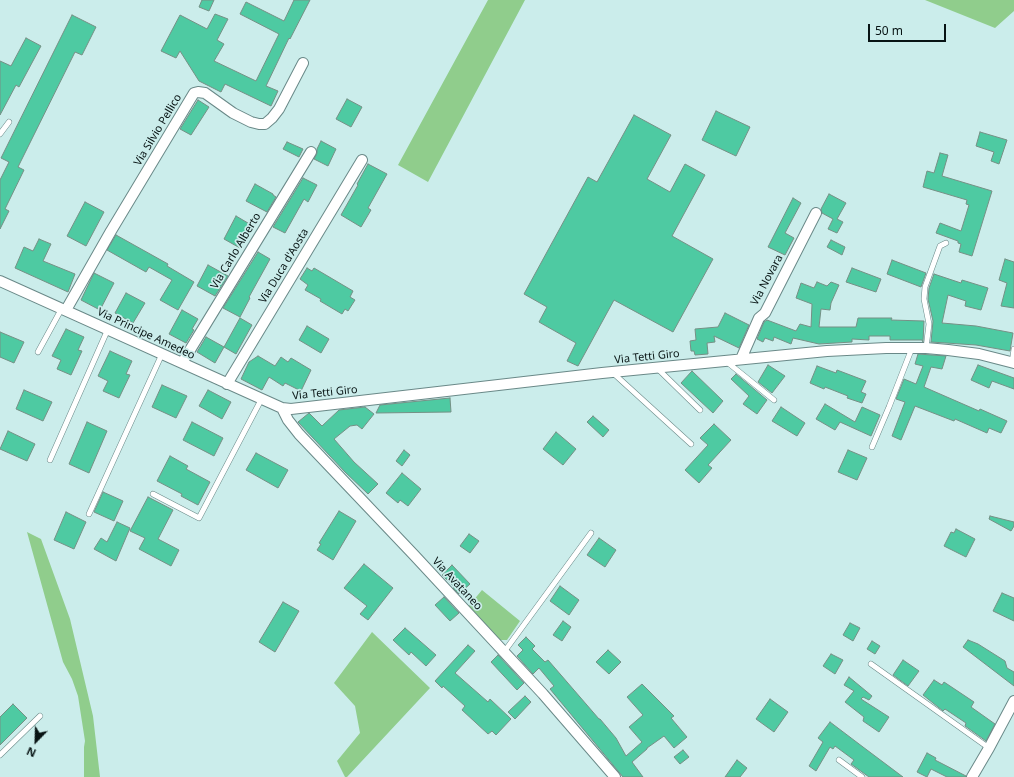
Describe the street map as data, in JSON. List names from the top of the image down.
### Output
{
  "streets": {
    "street": [
      "Via Silvio Pellico",
      "Via Carlo Alberto",
      "Via Duca d'Aosta",
      "Via Novara",
      "Via Principe Amedeo",
      "Via Tetti Giro",
      "Via Avataneo"
    ]
  },
  "crossings": [
    ["Via Silvio Pellico", "Via Principe Amedeo"],
    ["Via Carlo Alberto", "Via Principe Amedeo"],
    ["Via Duca d'Aosta", "Via Principe Amedeo"],
    ["Via Novara", "Via Tetti Giro"],
    ["Via Principe Amedeo", "Via Tetti Giro"],
    ["Via Principe Amedeo", "Via Avataneo"],
    ["Via Tetti Giro", "Via Avataneo"]
  ],
  "scale_bar": "50 m",
  "north": "bottom left"
}
